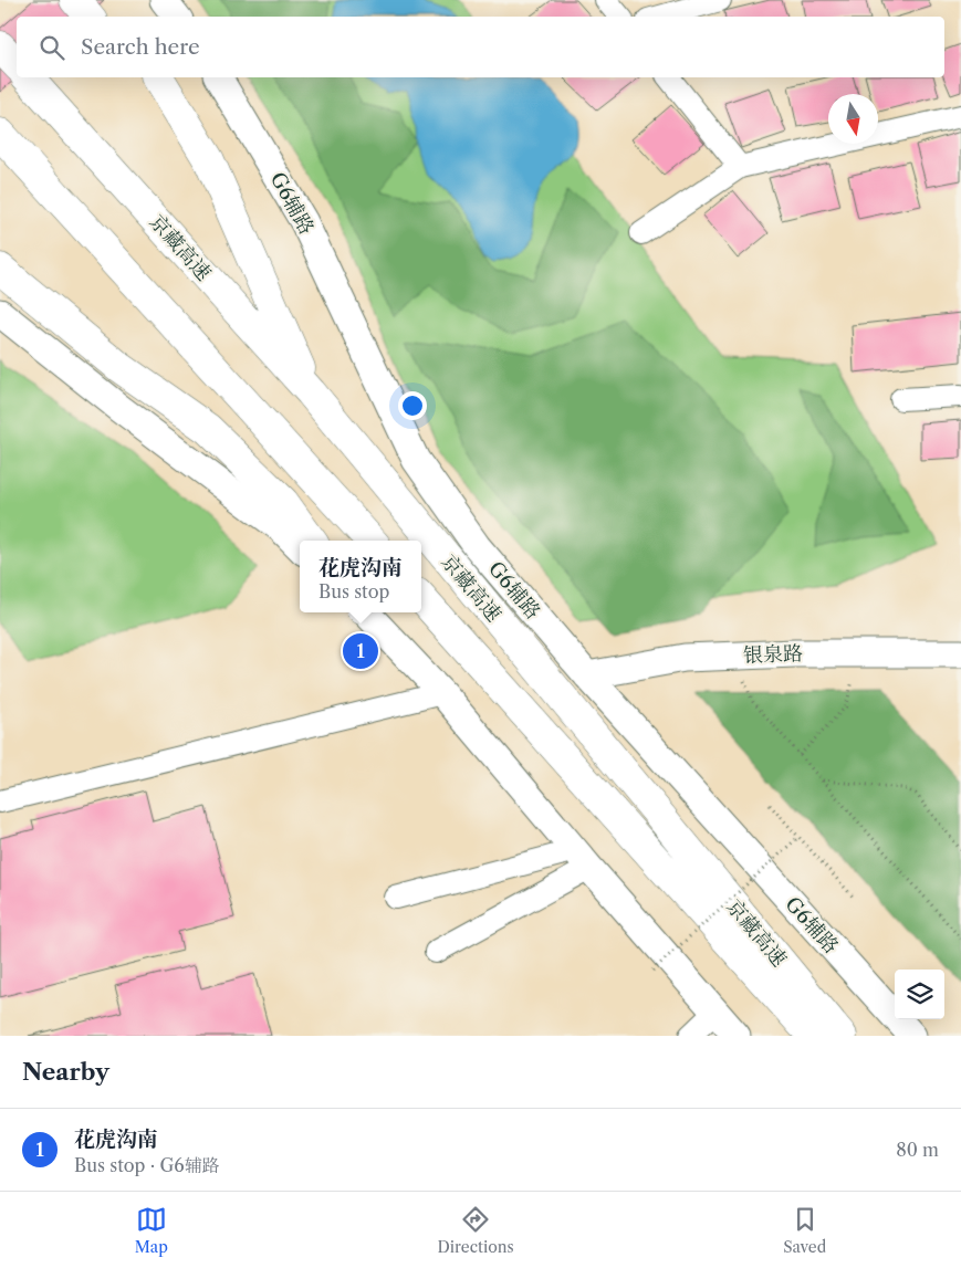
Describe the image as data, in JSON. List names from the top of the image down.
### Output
{
  "streets": {
    "highway": ["京藏高速"],
    "main road": ["G6辅路", "银泉路"]
  },
  "crossings": [
    ["G6辅路", "银泉路"]
  ],
  "north": "bottom",
  "page": {
    "search": "Search here",
    "popup": ["花虎沟南", "Bus stop"],
    "pins": "1",
    "heading": "Nearby",
    "list": [
      {
        "mark": "1",
        "name": "花虎沟南",
        "note": "Bus stop · G6辅路",
        "value": "80 m"
      }
    ],
    "nav": ["Map", "Directions", "Saved"]
  }
}
